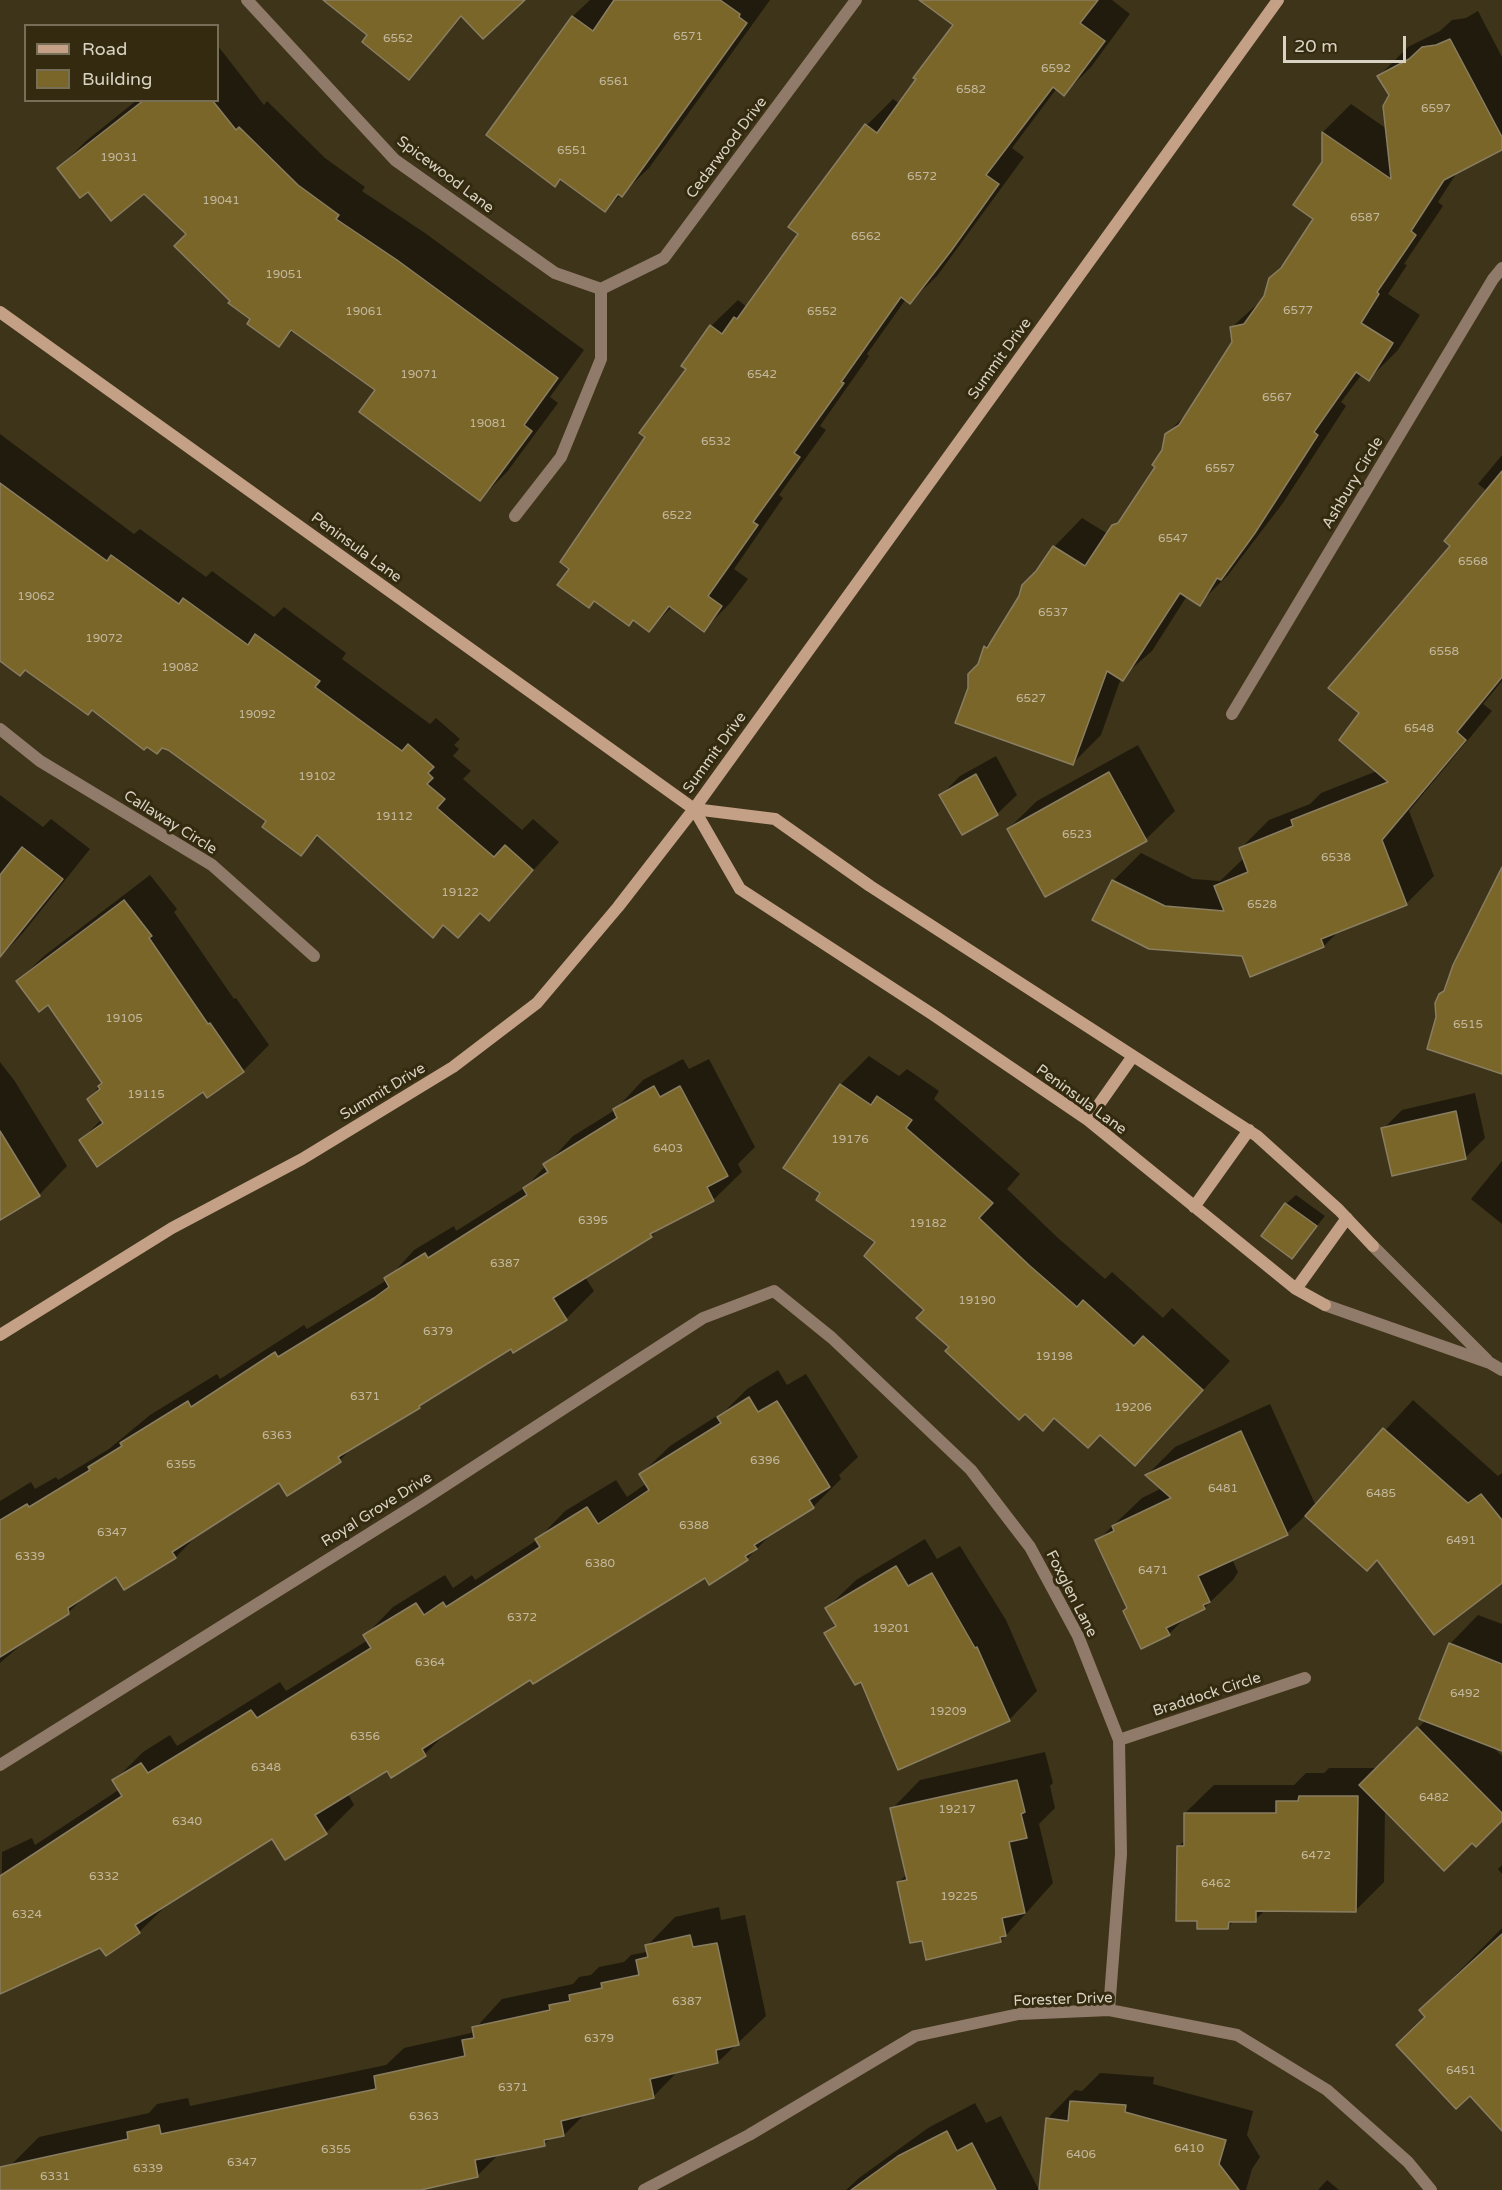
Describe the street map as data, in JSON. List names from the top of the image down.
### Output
{
  "streets": {
    "street": [
      "Cedarwood Drive",
      "Spicewood Lane",
      "Summit Drive",
      "Ashbury Circle",
      "Peninsula Lane",
      "Callaway Circle",
      "Royal Grove Drive",
      "Foxglen Lane",
      "Braddock Circle",
      "Forester Drive"
    ]
  },
  "crossings": [
    ["Cedarwood Drive", "Spicewood Lane"],
    ["Summit Drive", "Peninsula Lane"],
    ["Royal Grove Drive", "Foxglen Lane"],
    ["Foxglen Lane", "Braddock Circle"],
    ["Foxglen Lane", "Forester Drive"]
  ],
  "house_numbers": [
    "6571",
    "6552",
    "6592",
    "6561",
    "6582",
    "6597",
    "6551",
    "19031",
    "6572",
    "19041",
    "6587",
    "6562",
    "19051",
    "6577",
    "19061",
    "6552",
    "19071",
    "6542",
    "6567",
    "19081",
    "6532",
    "6557",
    "6522",
    "6547",
    "6568",
    "19062",
    "6537",
    "19072",
    "6558",
    "19082",
    "6527",
    "19092",
    "6548",
    "19102",
    "19112",
    "6523",
    "6538",
    "19122",
    "6528",
    "19105",
    "6515",
    "19115",
    "19176",
    "6403",
    "6395",
    "19182",
    "6387",
    "19190",
    "6379",
    "19198",
    "6371",
    "19206",
    "6363",
    "6396",
    "6355",
    "6481",
    "6485",
    "6388",
    "6347",
    "6491",
    "6339",
    "6380",
    "6471",
    "6372",
    "19201",
    "6364",
    "6492",
    "19209",
    "6356",
    "6348",
    "6482",
    "19217",
    "6340",
    "6472",
    "6332",
    "6462",
    "19225",
    "6324",
    "6387",
    "6379",
    "6451",
    "6371",
    "6363",
    "6410",
    "6355",
    "6406",
    "6347",
    "6339",
    "6331"
  ],
  "legend": ["Road", "Building"],
  "scale_bar": "20 m"
}
